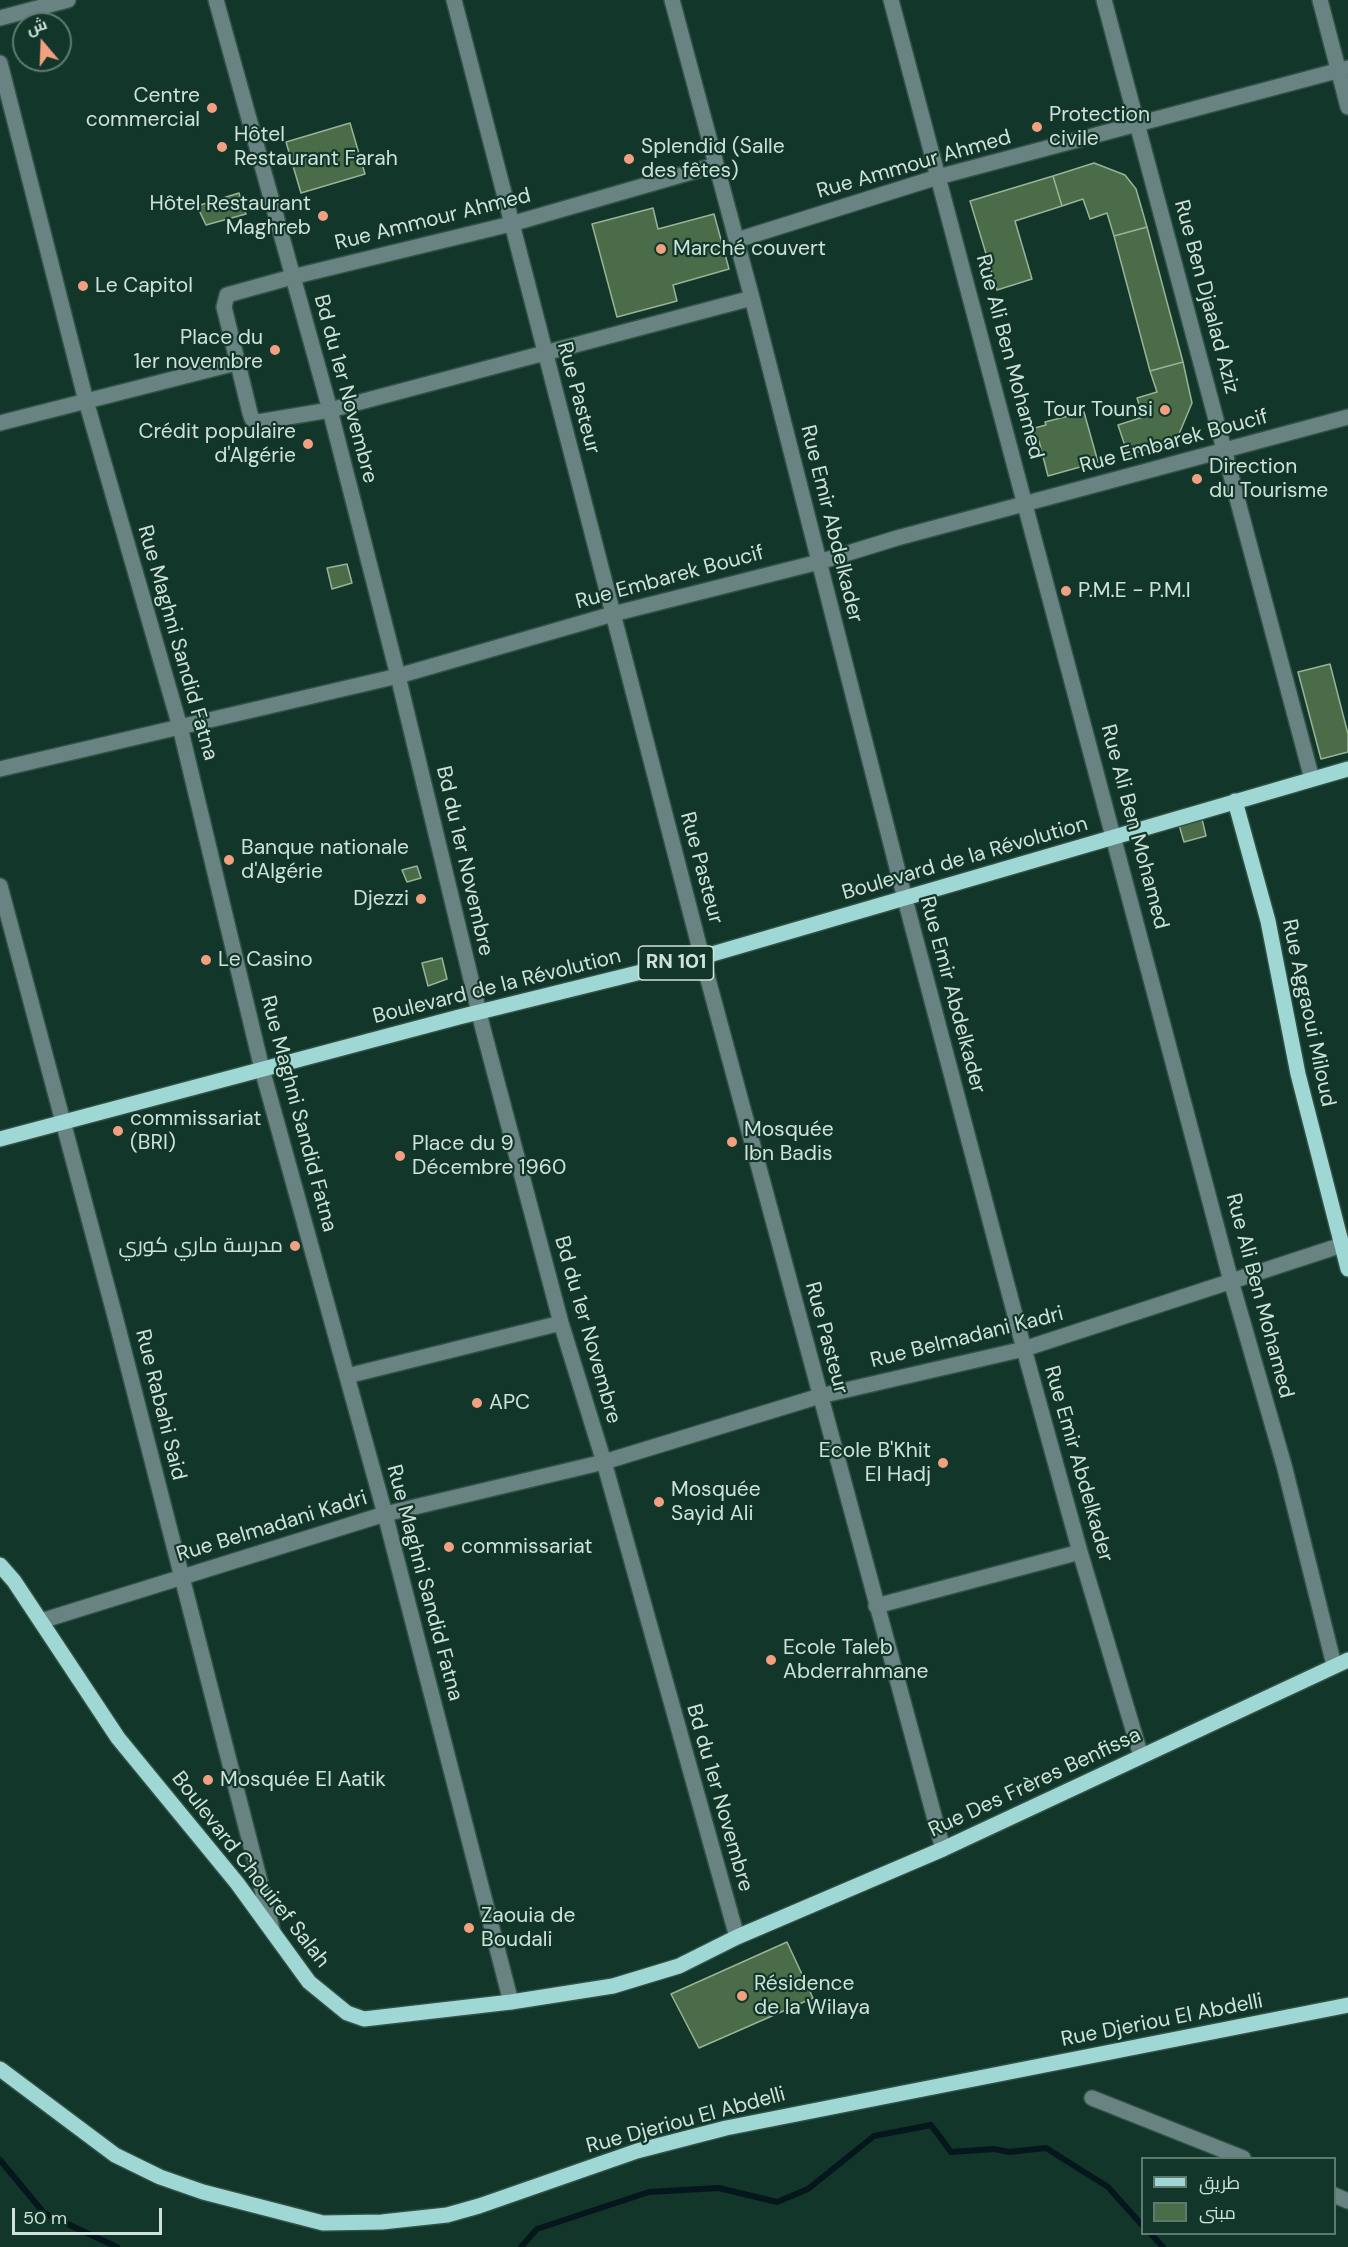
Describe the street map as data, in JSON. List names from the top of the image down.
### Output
{
  "streets": {
    "main road": [
      "Boulevard de la Révolution",
      "RN 101",
      "Rue Aggaoui Miloud",
      "Rue Des Frères Benfissa",
      "Boulevard Chouiref Salah",
      "Rue Djeriou El Abdelli"
    ],
    "street": [
      "Rue Ammour Ahmed",
      "Rue Ben Djaalad Aziz",
      "Rue Ali Ben Mohamed",
      "Bd du 1er Novembre",
      "Rue Pasteur",
      "Rue Embarek Boucif",
      "Rue Emir Abdelkader",
      "Rue Maghni Sandid Fatna",
      "Rue Belmadani Kadri",
      "Rue Rabahi Said"
    ]
  },
  "crossings": [
    ["Rue Ammour Ahmed", "Rue Ben Djaalad Aziz"],
    ["Rue Ammour Ahmed", "Rue Ali Ben Mohamed"],
    ["Rue Ammour Ahmed", "Bd du 1er Novembre"],
    ["Rue Ammour Ahmed", "Rue Pasteur"],
    ["Rue Ammour Ahmed", "Rue Emir Abdelkader"],
    ["Rue Ben Djaalad Aziz", "Rue Embarek Boucif"],
    ["Rue Ben Djaalad Aziz", "Boulevard de la Révolution"],
    ["Rue Ali Ben Mohamed", "Rue Embarek Boucif"],
    ["Rue Ali Ben Mohamed", "Boulevard de la Révolution"],
    ["Rue Ali Ben Mohamed", "Rue Belmadani Kadri"],
    ["Rue Ali Ben Mohamed", "Rue Des Frères Benfissa"],
    ["Bd du 1er Novembre", "Rue Embarek Boucif"],
    ["Bd du 1er Novembre", "Boulevard de la Révolution"],
    ["Bd du 1er Novembre", "Rue Belmadani Kadri"],
    ["Bd du 1er Novembre", "Rue Des Frères Benfissa"],
    ["Bd du 1er Novembre", "Boulevard Chouiref Salah"],
    ["Rue Pasteur", "Rue Embarek Boucif"],
    ["Rue Pasteur", "Boulevard de la Révolution"],
    ["Rue Pasteur", "Rue Belmadani Kadri"],
    ["Rue Pasteur", "Rue Des Frères Benfissa"],
    ["Rue Embarek Boucif", "Rue Emir Abdelkader"],
    ["Rue Embarek Boucif", "Rue Maghni Sandid Fatna"],
    ["Rue Emir Abdelkader", "Boulevard de la Révolution"],
    ["Rue Emir Abdelkader", "Rue Belmadani Kadri"],
    ["Rue Emir Abdelkader", "Rue Des Frères Benfissa"],
    ["Rue Maghni Sandid Fatna", "Boulevard de la Révolution"],
    ["Rue Maghni Sandid Fatna", "Rue Belmadani Kadri"],
    ["Rue Maghni Sandid Fatna", "Boulevard Chouiref Salah"],
    ["Boulevard de la Révolution", "Rue Aggaoui Miloud"],
    ["Boulevard de la Révolution", "Rue Rabahi Said"],
    ["Rue Aggaoui Miloud", "Rue Belmadani Kadri"],
    ["Rue Belmadani Kadri", "Rue Rabahi Said"],
    ["Rue Belmadani Kadri", "Boulevard Chouiref Salah"],
    ["Rue Rabahi Said", "Boulevard Chouiref Salah"],
    ["Rue Des Frères Benfissa", "Boulevard Chouiref Salah"]
  ],
  "places": [
    "Centre commercial",
    "Protection civile",
    "Hôtel Restaurant Farah",
    "Splendid (Salle des fêtes)",
    "Hôtel Restaurant Maghreb",
    "Marché couvert",
    "Le Capitol",
    "Place du 1er novembre",
    "Tour Tounsi",
    "Crédit populaire d'Algérie",
    "Direction du Tourisme",
    "P.M.E - P.M.I",
    "Banque nationale d'Algérie",
    "Djezzi",
    "Le Casino",
    "commissariat (BRI)",
    "Mosquée Ibn Badis",
    "Place du 9 Décembre 1960",
    "مدرسة ماري كوري",
    "APC",
    "Ecole B'Khit El Hadj",
    "Mosquée Sayid Ali",
    "commissariat",
    "Ecole Taleb Abderrahmane",
    "Mosquée El Aatik",
    "Zaouia de Boudali",
    "Résidence de la Wilaya"
  ],
  "legend": ["طريق", "مبنى"],
  "scale_bar": "50 m",
  "north": "top"
}
